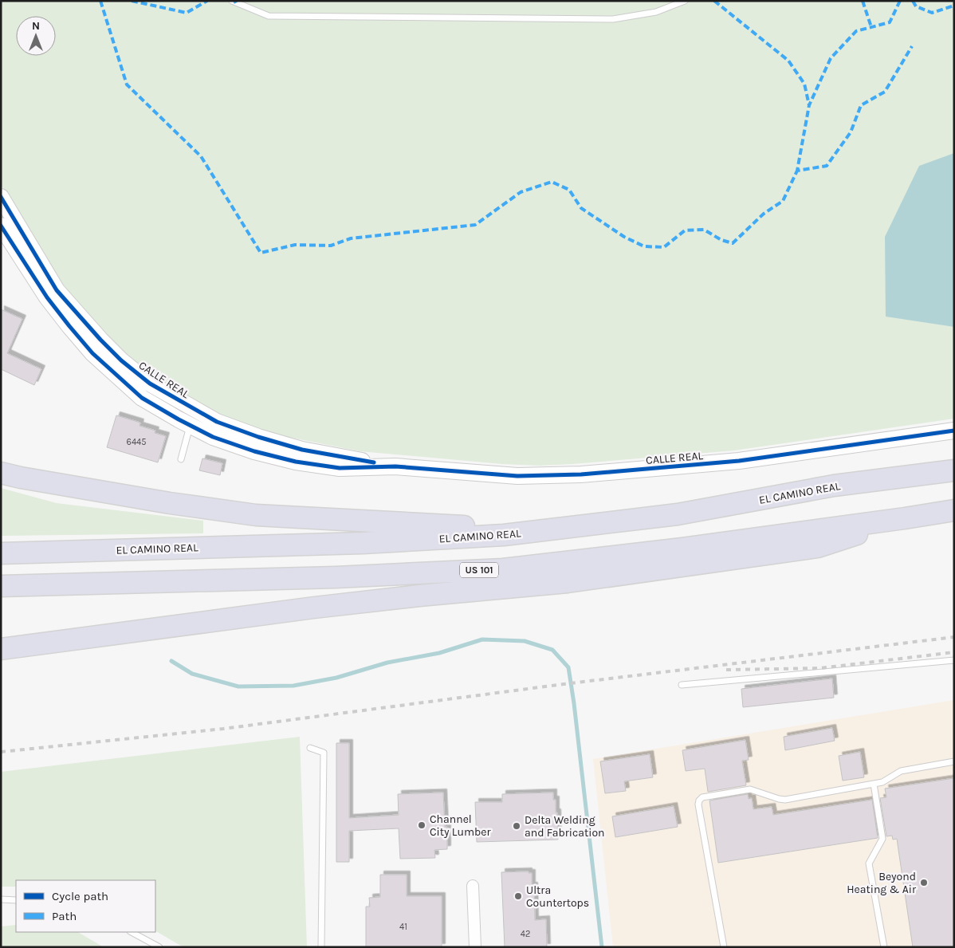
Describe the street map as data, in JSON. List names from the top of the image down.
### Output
{
  "streets": {
    "highway": ["EL CAMINO REAL", "US 101"],
    "main road": ["CALLE REAL"]
  },
  "places": [
    "Channel City Lumber",
    "Delta Welding and Fabrication",
    "Beyond Heating & Air",
    "Ultra Countertops"
  ],
  "house_numbers": ["6445", "41", "42"],
  "legend": ["Cycle path", "Path"],
  "north": "top"
}
